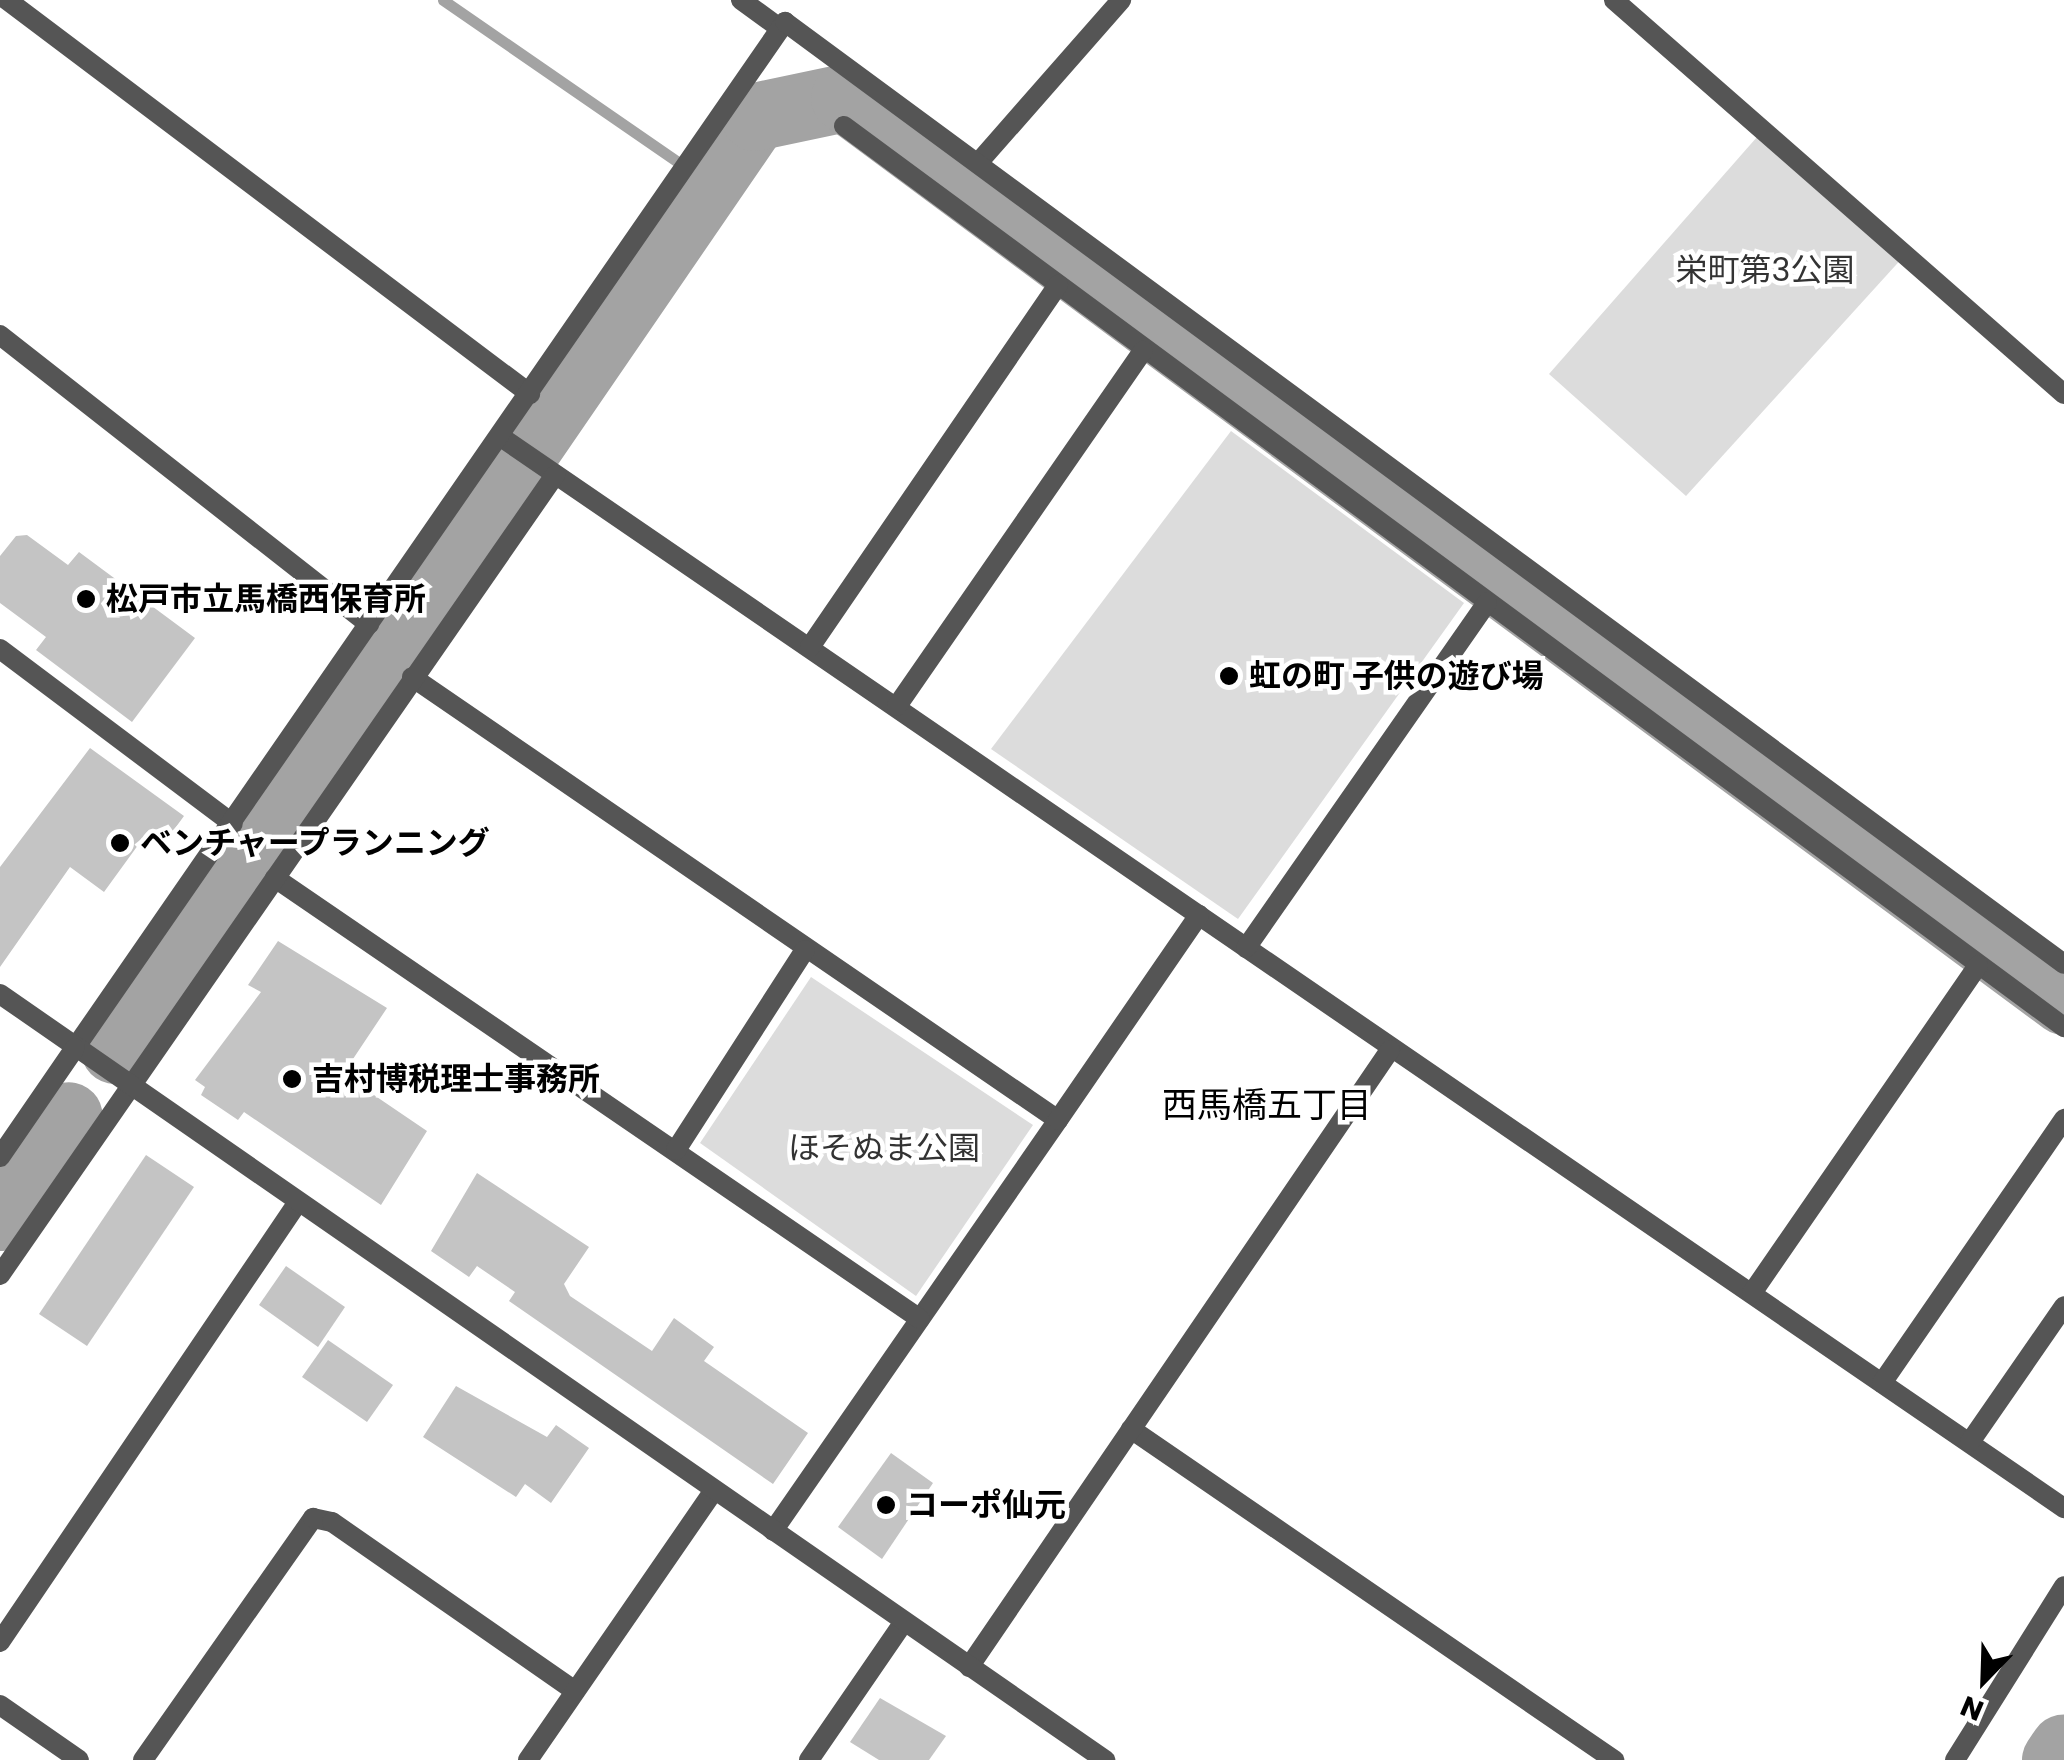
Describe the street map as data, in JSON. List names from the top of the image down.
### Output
{
  "districts": ["西馬橋五丁目"],
  "parks": ["栄町第3公園", "ほそぬま公園"],
  "places": [
    "松戸市立馬橋西保育所",
    "虹の町 子供の遊び場",
    "ベンチャープランニング",
    "吉村博税理士事務所",
    "コーポ仙元"
  ],
  "north": "bottom left"
}
